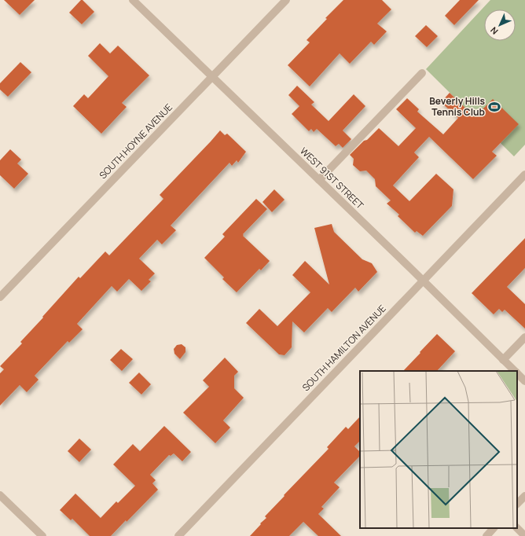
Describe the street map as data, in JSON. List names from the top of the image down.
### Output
{
  "streets": {
    "street": ["SOUTH HOYNE AVENUE", "WEST 91ST STREET", "SOUTH HAMILTON AVENUE"]
  },
  "crossings": [
    ["SOUTH HOYNE AVENUE", "WEST 91ST STREET"],
    ["WEST 91ST STREET", "SOUTH HAMILTON AVENUE"]
  ],
  "places": {
    "sports": ["Beverly Hills Tennis Club"]
  },
  "north": "bottom left"
}
